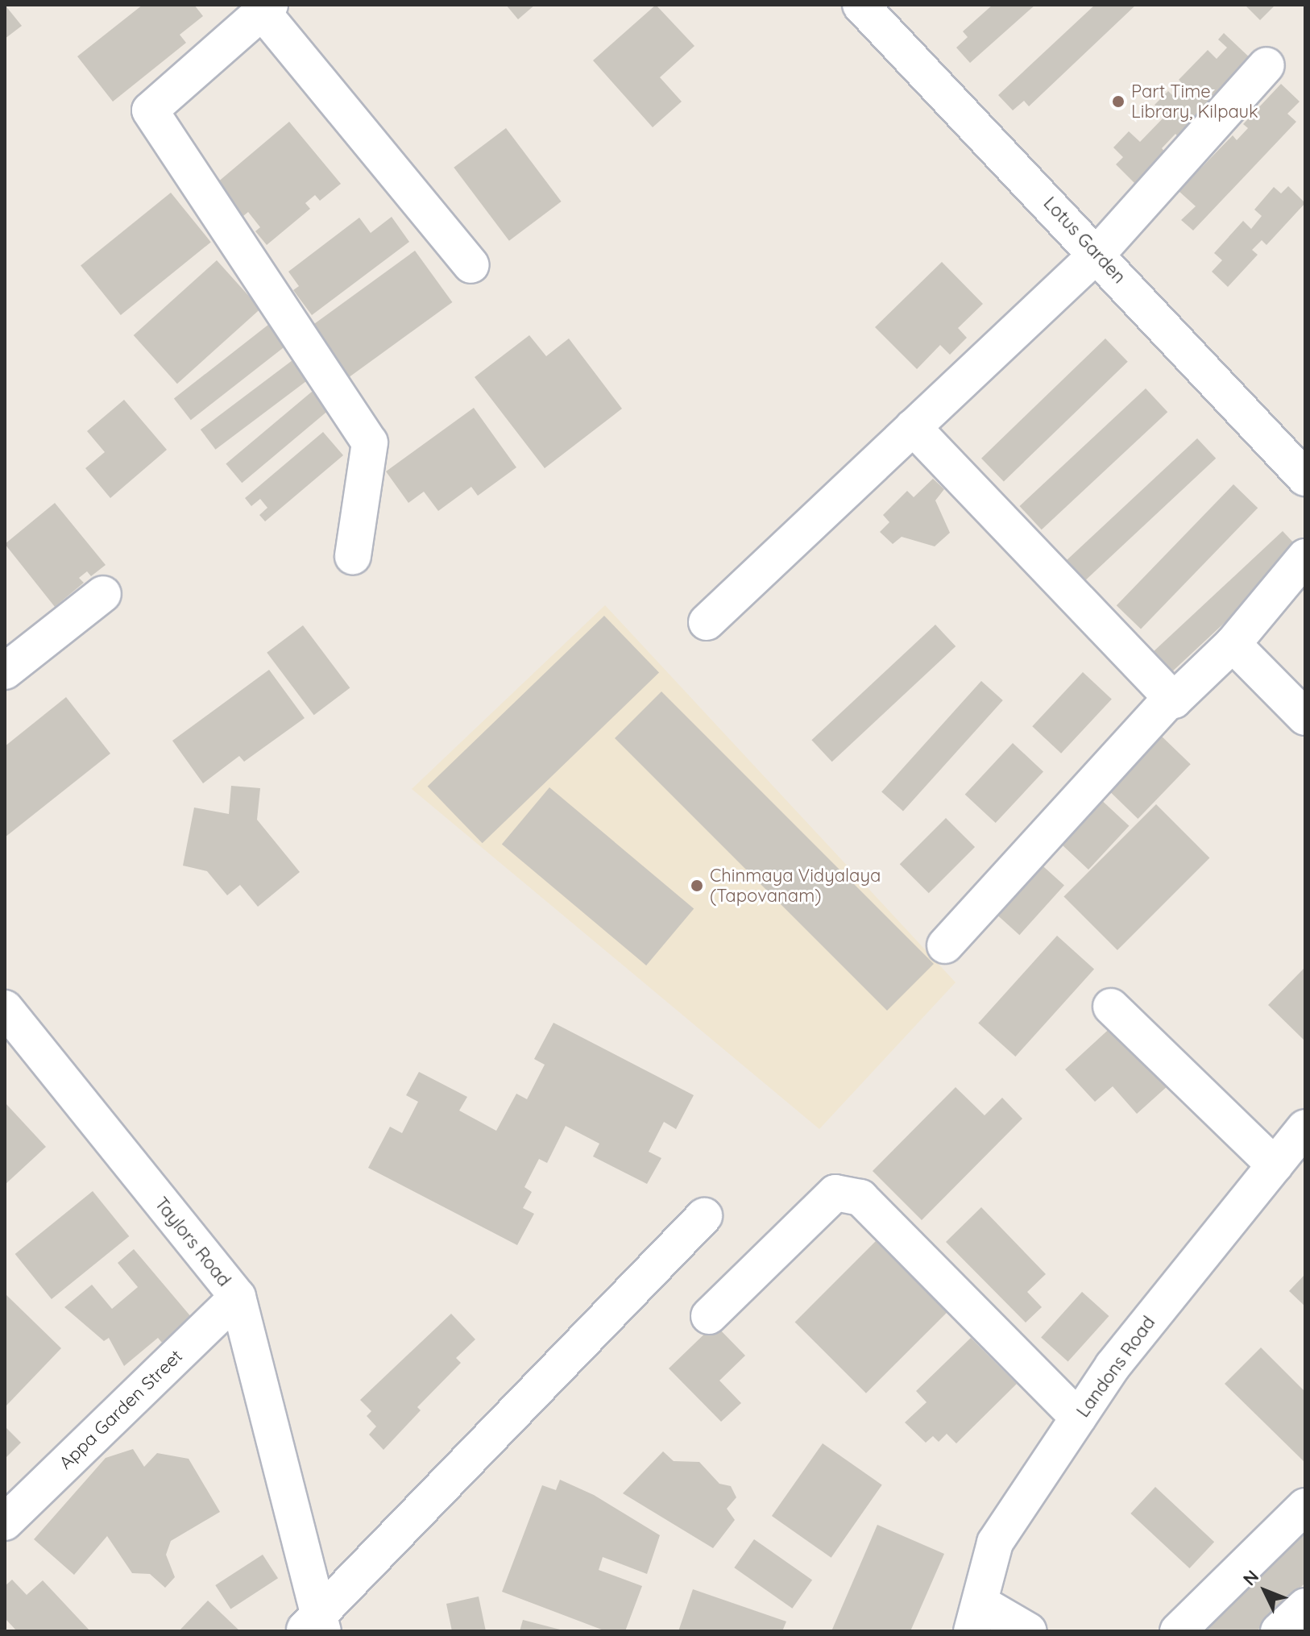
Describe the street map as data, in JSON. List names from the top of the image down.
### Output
{
  "streets": {
    "street": [
      "Lotus Garden",
      "Taylors Road",
      "Landons Road",
      "Appa Garden Street"
    ]
  },
  "crossings": [
    ["Taylors Road", "Appa Garden Street"]
  ],
  "places": ["Part Time Library, Kilpauk", "Chinmaya Vidyalaya (Tapovanam)"],
  "north": "top left"
}
